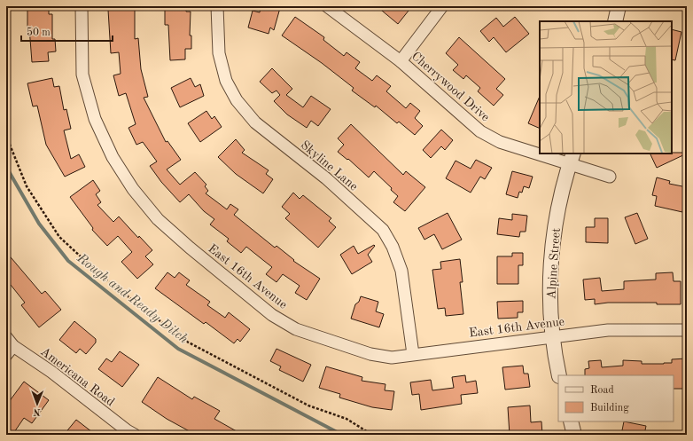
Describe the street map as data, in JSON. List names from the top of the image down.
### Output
{
  "streets": {
    "street": [
      "Cherrywood Drive",
      "Skyline Lane",
      "Alpine Street",
      "East 16th Avenue",
      "Americana Road"
    ]
  },
  "crossings": [
    ["Cherrywood Drive", "Alpine Street"],
    ["Skyline Lane", "East 16th Avenue"],
    ["Alpine Street", "East 16th Avenue"]
  ],
  "water": ["Rough and Ready Ditch"],
  "legend": ["Road", "Building"],
  "scale_bar": "50 m",
  "north": "bottom"
}
